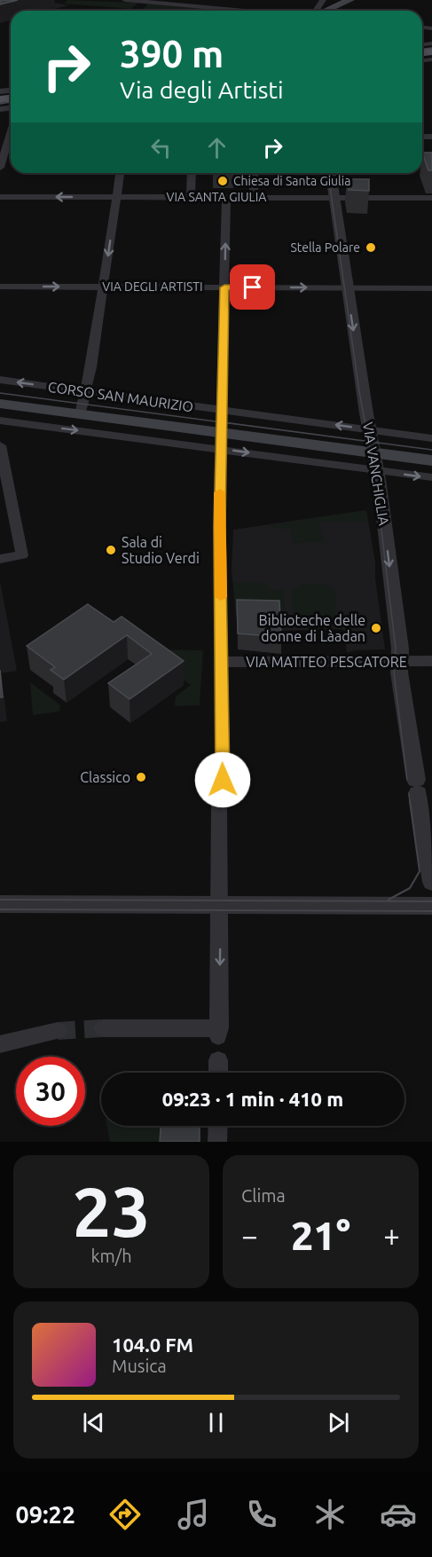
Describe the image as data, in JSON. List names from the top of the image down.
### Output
{
  "streets": {
    "main road": ["CORSO SAN MAURIZIO"],
    "street": [
      "VIA SANTA GIULIA",
      "VIA DEGLI ARTISTI",
      "VIA VANCHIGLIA",
      "VIA MATTEO PESCATORE"
    ]
  },
  "crossings": [
    ["VIA SANTA GIULIA", "VIA VANCHIGLIA"],
    ["VIA DEGLI ARTISTI", "VIA VANCHIGLIA"],
    ["CORSO SAN MAURIZIO", "VIA VANCHIGLIA"],
    ["VIA VANCHIGLIA", "VIA MATTEO PESCATORE"]
  ],
  "one_way": ["VIA DEGLI ARTISTI"],
  "places": [
    "Chiesa di Santa Giulia",
    "Stella Polare",
    "Sala di Studio Verdi",
    "Biblioteche delle donne di Làadan",
    "Classico"
  ],
  "page": {
    "turn": ["390 m", "Via degli Artisti"],
    "limit": "30",
    "trip": "09:23 · 1 min · 410 m",
    "tile": [
      ["23", "km/h"],
      "Clima"
    ],
    "heat": ["−", "21°", "+"],
    "song": ["104.0 FM", "Musica"],
    "tabs": "09:22"
  }
}
